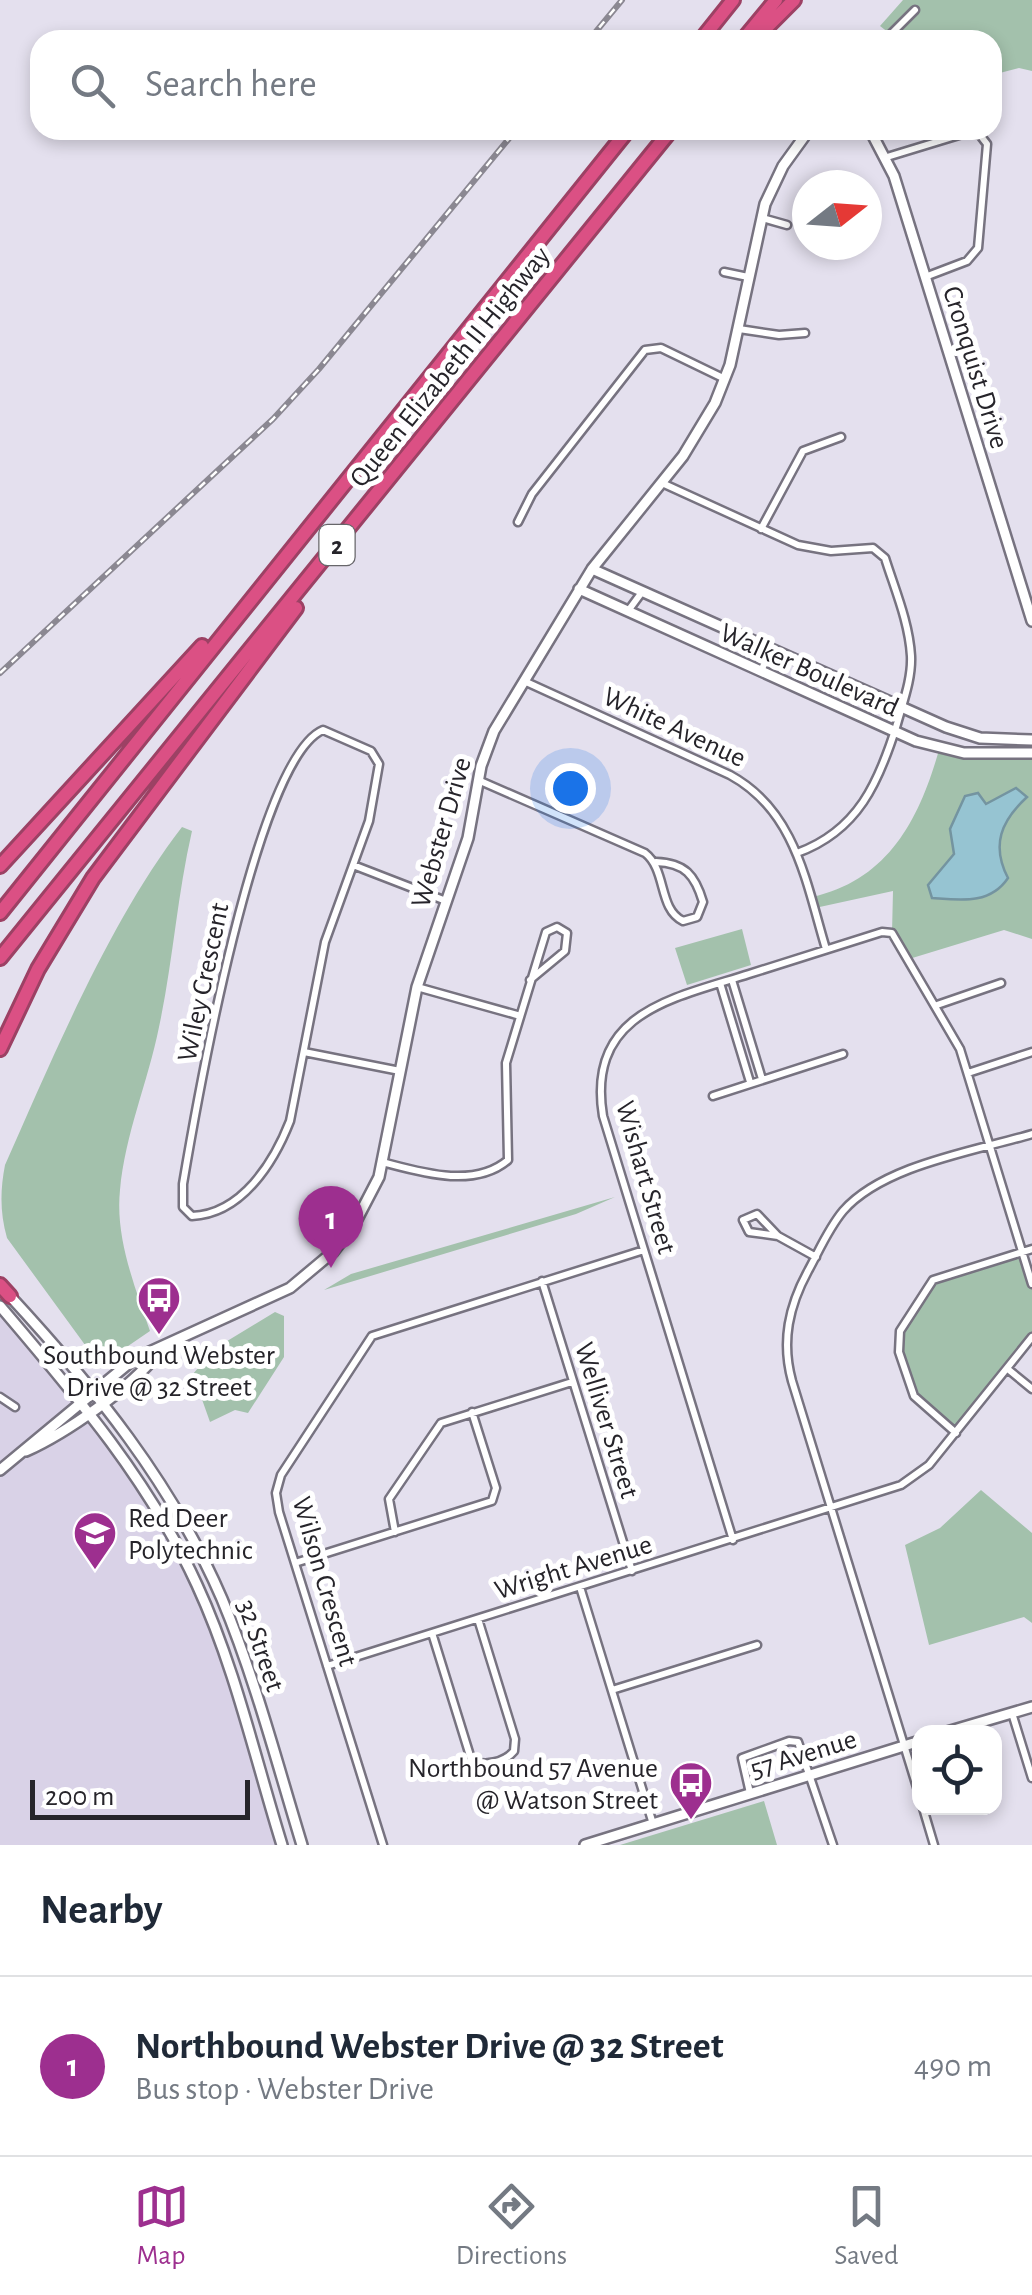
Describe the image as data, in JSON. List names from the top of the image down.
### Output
{
  "streets": {
    "highway": ["Queen Elizabeth II Highway", "2"],
    "street": [
      "Cronquist Drive",
      "Walker Boulevard",
      "White Avenue",
      "Webster Drive",
      "Wiley Crescent",
      "Wishart Street",
      "Welliver Street",
      "Wright Avenue",
      "Wilson Crescent",
      "32 Street",
      "57 Avenue"
    ]
  },
  "crossings": [
    ["Walker Boulevard", "Webster Drive"],
    ["White Avenue", "Webster Drive"],
    ["White Avenue", "Wishart Street"],
    ["Webster Drive", "32 Street"],
    ["Wishart Street", "Wright Avenue"],
    ["Wishart Street", "Wilson Crescent"],
    ["Welliver Street", "Wright Avenue"],
    ["Welliver Street", "Wilson Crescent"],
    ["Wright Avenue", "Wilson Crescent"]
  ],
  "places": {
    "bus stop": ["Southbound Webster Drive @ 32 Street", "Northbound 57 Avenue @ Watson Street"],
    "school or university": ["Red Deer Polytechnic"]
  },
  "scale_bar": "200 m",
  "north": "right",
  "page": {
    "search": "Search here",
    "pins": "1",
    "scale": "200 m",
    "heading": "Nearby",
    "list": [
      {
        "mark": "1",
        "name": "Northbound Webster Drive @ 32 Street",
        "note": "Bus stop · Webster Drive",
        "value": "490 m"
      }
    ],
    "nav": ["Map", "Directions", "Saved"]
  }
}
